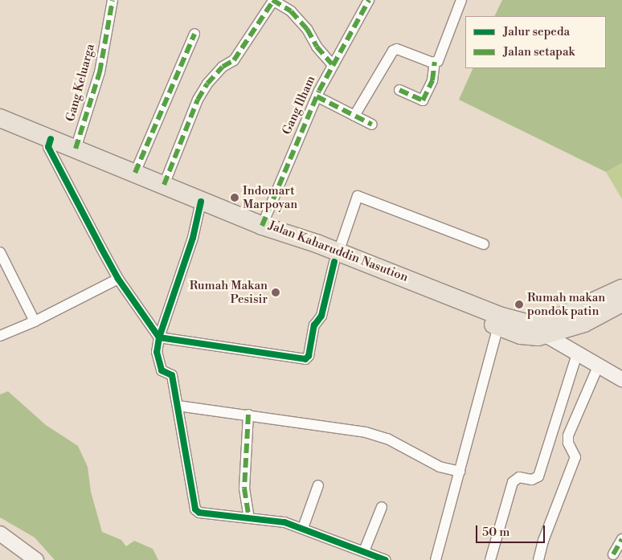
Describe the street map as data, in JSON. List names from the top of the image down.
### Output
{
  "streets": {
    "highway": ["Jalan Kaharuddin Nasution"],
    "street": ["Gang Keluarga", "Gang Ilham"]
  },
  "crossings": [
    ["Gang Keluarga", "Jalan Kaharuddin Nasution"],
    ["Gang Ilham", "Jalan Kaharuddin Nasution"]
  ],
  "places": ["Indomart Marpoyan", "Rumah Makan Pesisir", "Rumah makan pondok patin"],
  "legend": ["Jalur sepeda", "Jalan setapak"],
  "scale_bar": "50 m"
}
